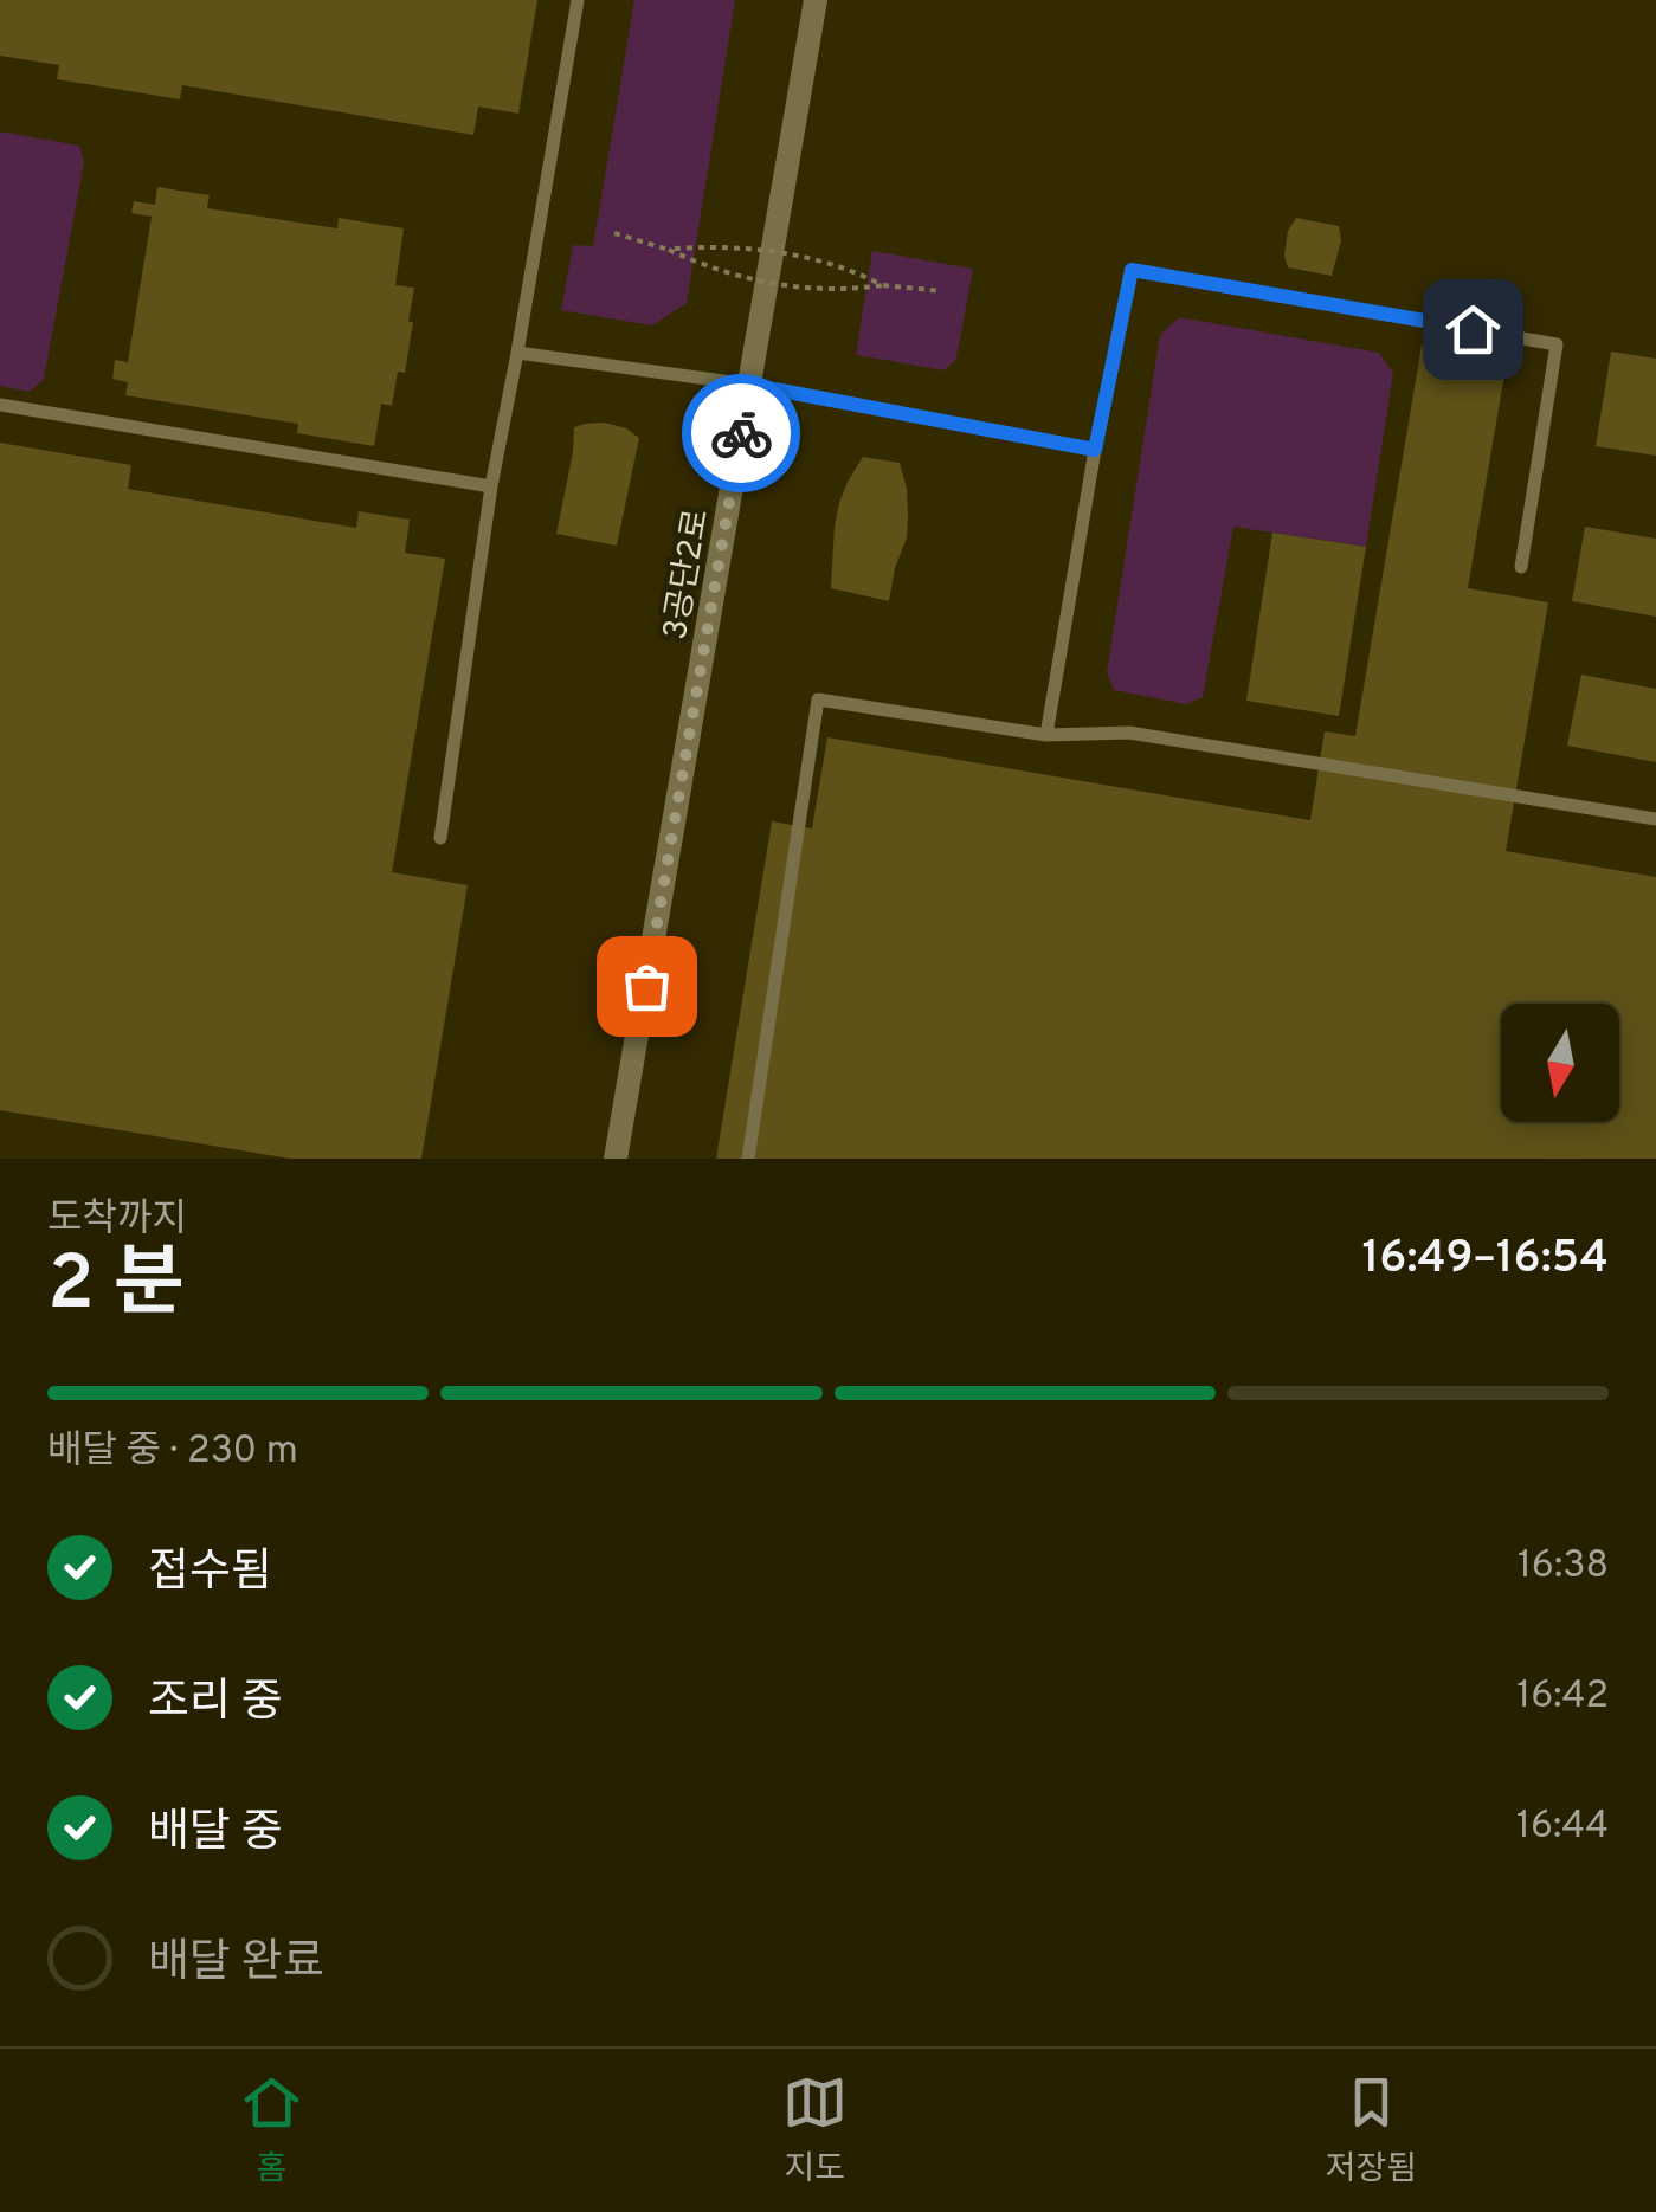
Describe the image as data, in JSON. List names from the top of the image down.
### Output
{
  "streets": {
    "street": ["3공단2로"]
  },
  "north": "bottom",
  "page": {
    "heading": ["2 분", "도착까지", "16:49–16:54"],
    "bar": "배달 중 · 230 m",
    "list": [
      ["접수됨", "16:38"],
      ["조리 중", "16:42"],
      ["배달 중", "16:44"],
      "배달 완료"
    ],
    "tabs": ["홈", "지도", "저장됨"]
  }
}
